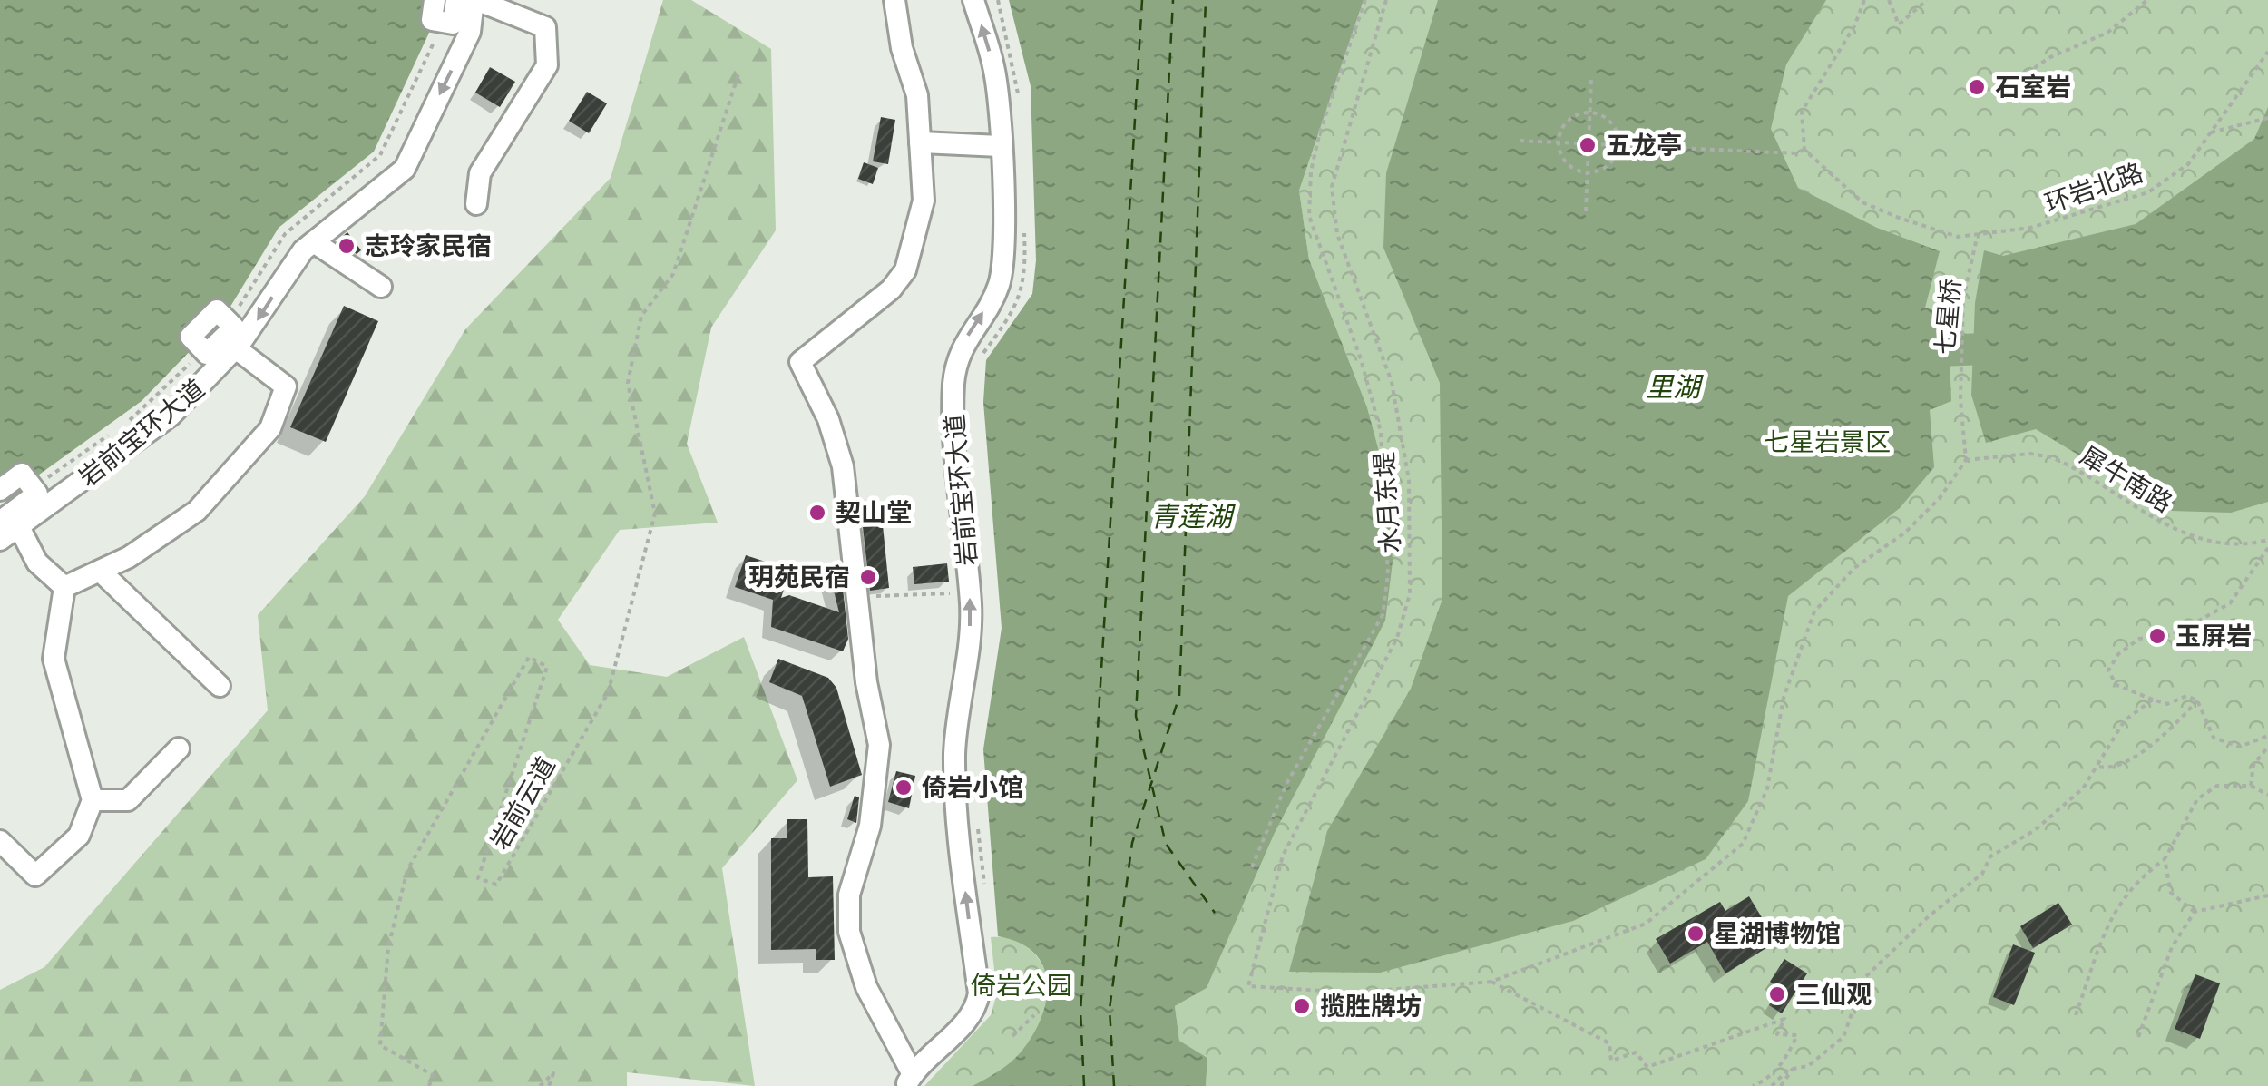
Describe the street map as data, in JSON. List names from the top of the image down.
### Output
{
  "streets": {
    "street": ["岩前宝环大道"],
    "path": [
      "环岩北路",
      "七星桥",
      "犀牛南路",
      "水月东堤",
      "岩前云道"
    ]
  },
  "crossings": [
    ["环岩北路", "七星桥"],
    ["七星桥", "犀牛南路"]
  ],
  "water": ["里湖", "青莲湖"],
  "parks": ["七星岩景区", "倚岩公园"],
  "places": [
    "石室岩",
    "五龙亭",
    "志玲家民宿",
    "契山堂",
    "玥苑民宿",
    "玉屏岩",
    "倚岩小馆",
    "星湖博物馆",
    "三仙观",
    "揽胜牌坊"
  ]
}
